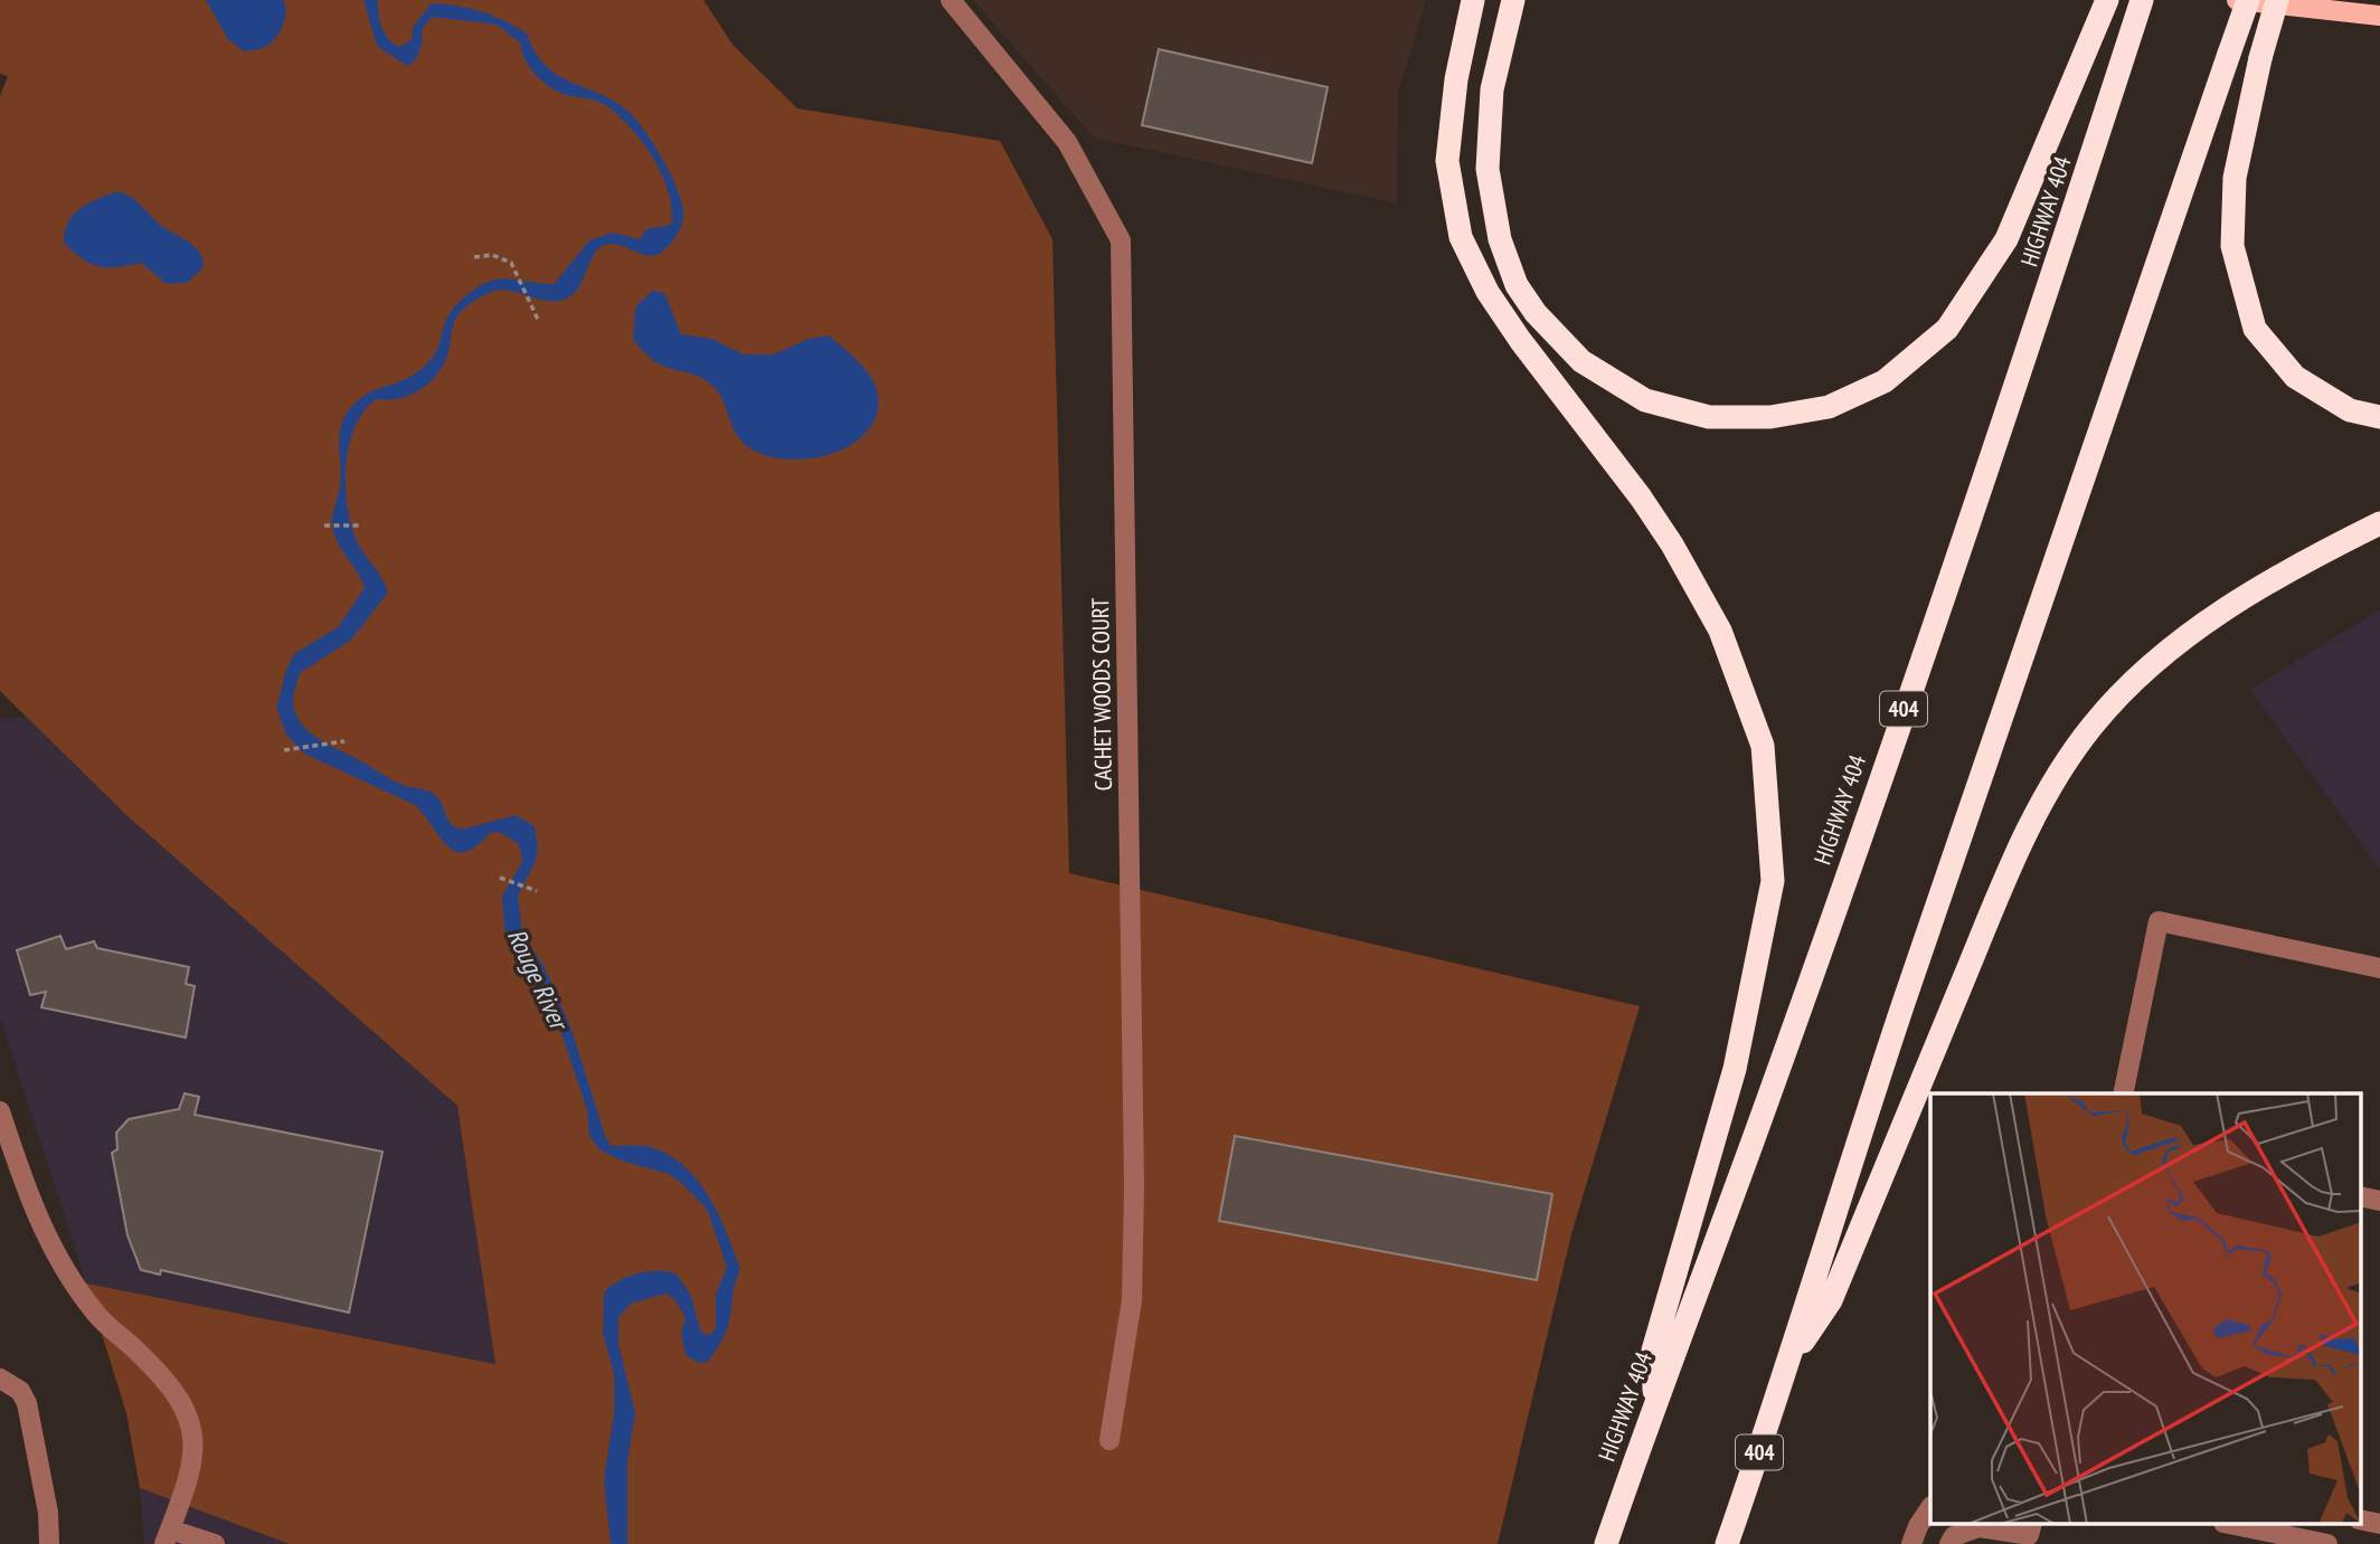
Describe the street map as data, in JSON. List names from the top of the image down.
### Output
{
  "streets": {
    "highway": ["HIGHWAY 404", "404"],
    "street": ["CACHET WOODS COURT"]
  },
  "water": ["Rouge River"]
}
